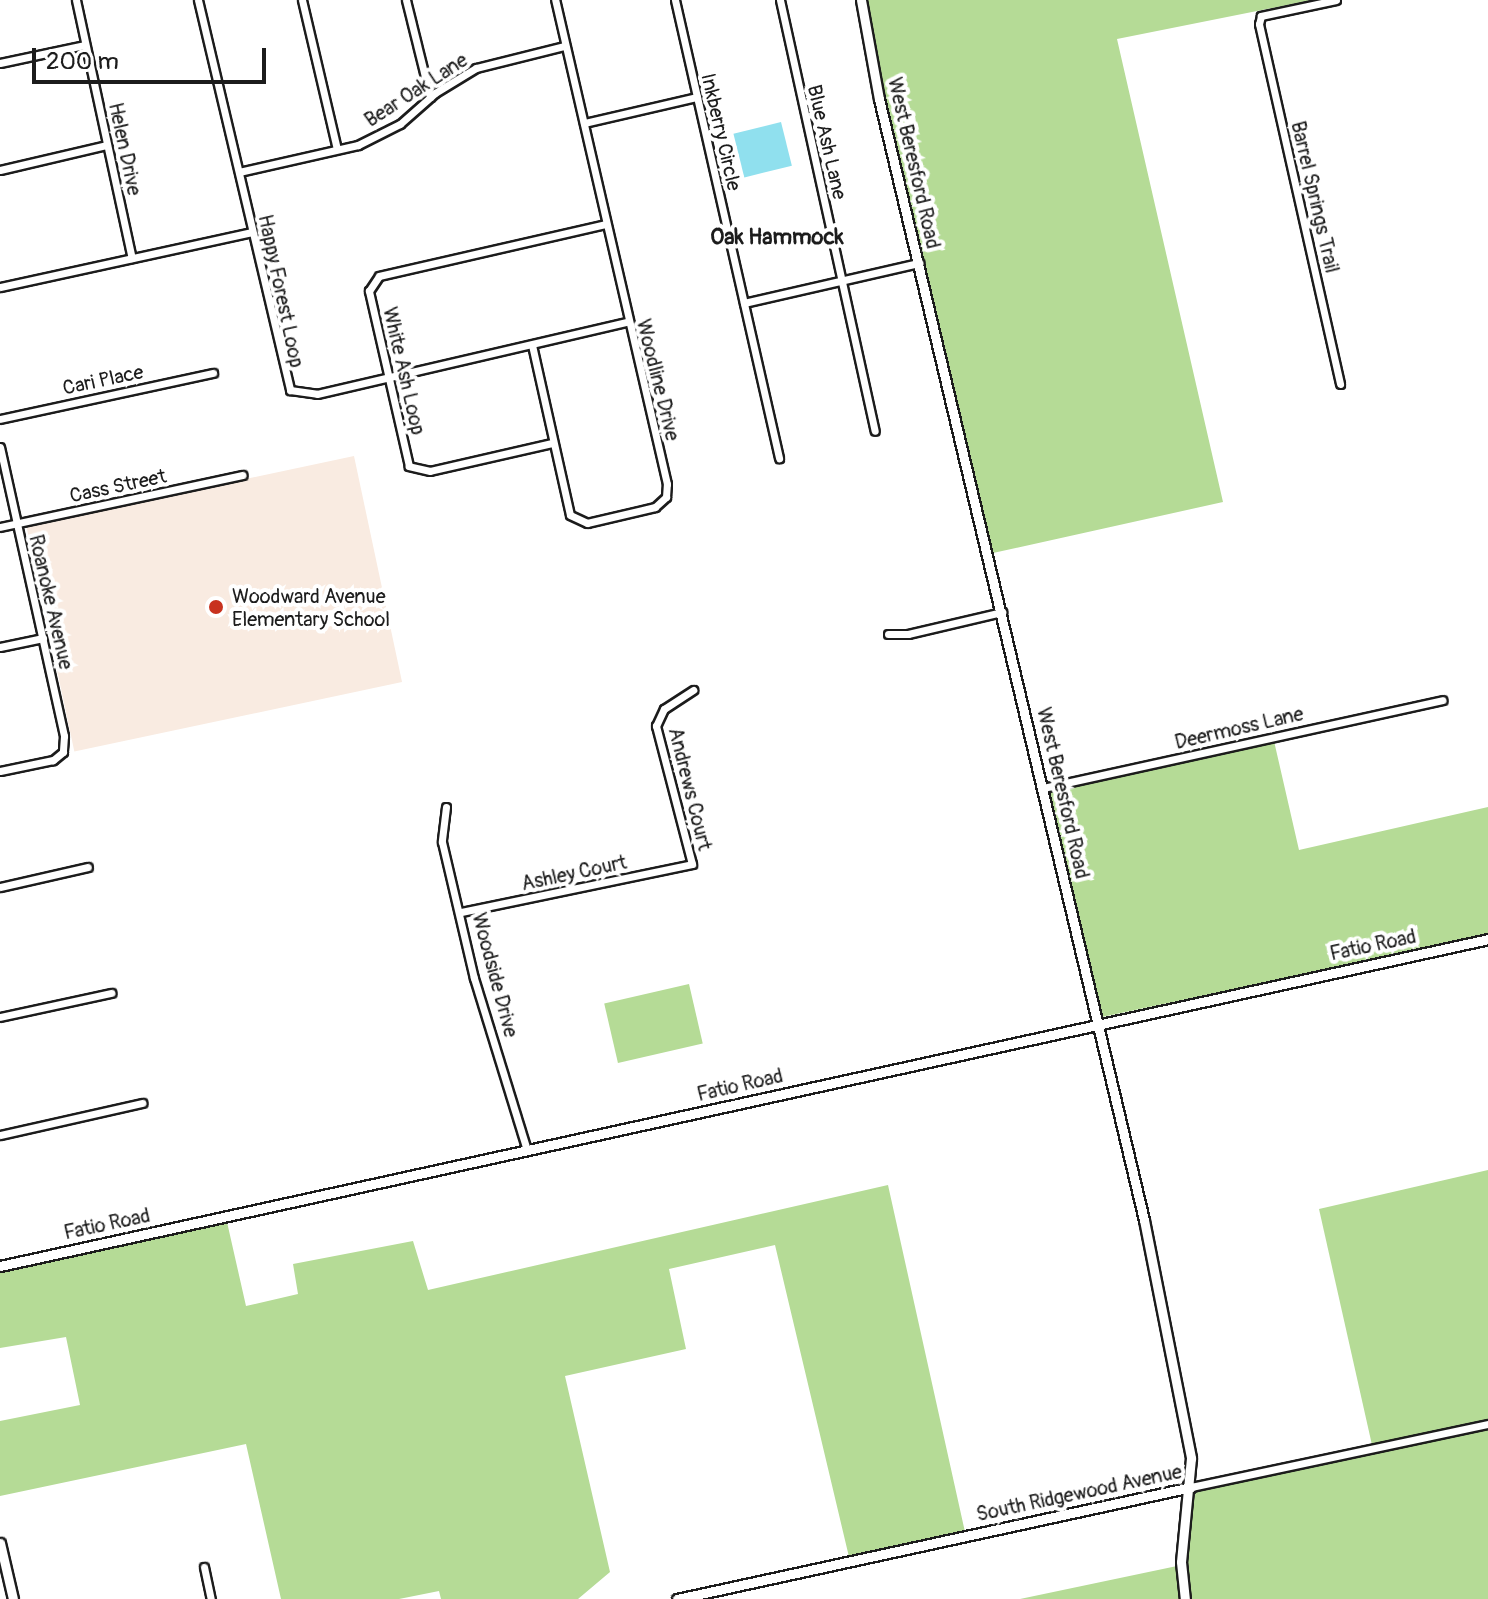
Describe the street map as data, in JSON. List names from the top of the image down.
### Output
{
  "streets": {
    "street": [
      "Bear Oak Lane",
      "Inkberry Circle",
      "Blue Ash Lane",
      "Helen Drive",
      "West Beresford Road",
      "Barrel Springs Trail",
      "Happy Forest Loop",
      "White Ash Loop",
      "Cari Place",
      "Woodline Drive",
      "Cass Street",
      "Roanoke Avenue",
      "Deermoss Lane",
      "Andrews Court",
      "Ashley Court",
      "Fatio Road",
      "Woodside Drive",
      "South Ridgewood Avenue"
    ]
  },
  "crossings": [
    ["Bear Oak Lane", "Happy Forest Loop"],
    ["Bear Oak Lane", "Woodline Drive"],
    ["West Beresford Road", "Deermoss Lane"],
    ["West Beresford Road", "Fatio Road"],
    ["West Beresford Road", "South Ridgewood Avenue"],
    ["Happy Forest Loop", "White Ash Loop"],
    ["Happy Forest Loop", "Woodline Drive"],
    ["White Ash Loop", "Woodline Drive"],
    ["Cass Street", "Roanoke Avenue"],
    ["Andrews Court", "Ashley Court"],
    ["Ashley Court", "Woodside Drive"],
    ["Fatio Road", "Woodside Drive"]
  ],
  "districts": ["Oak Hammock"],
  "places": ["Woodward Avenue Elementary School"],
  "scale_bar": "200 m"
}
